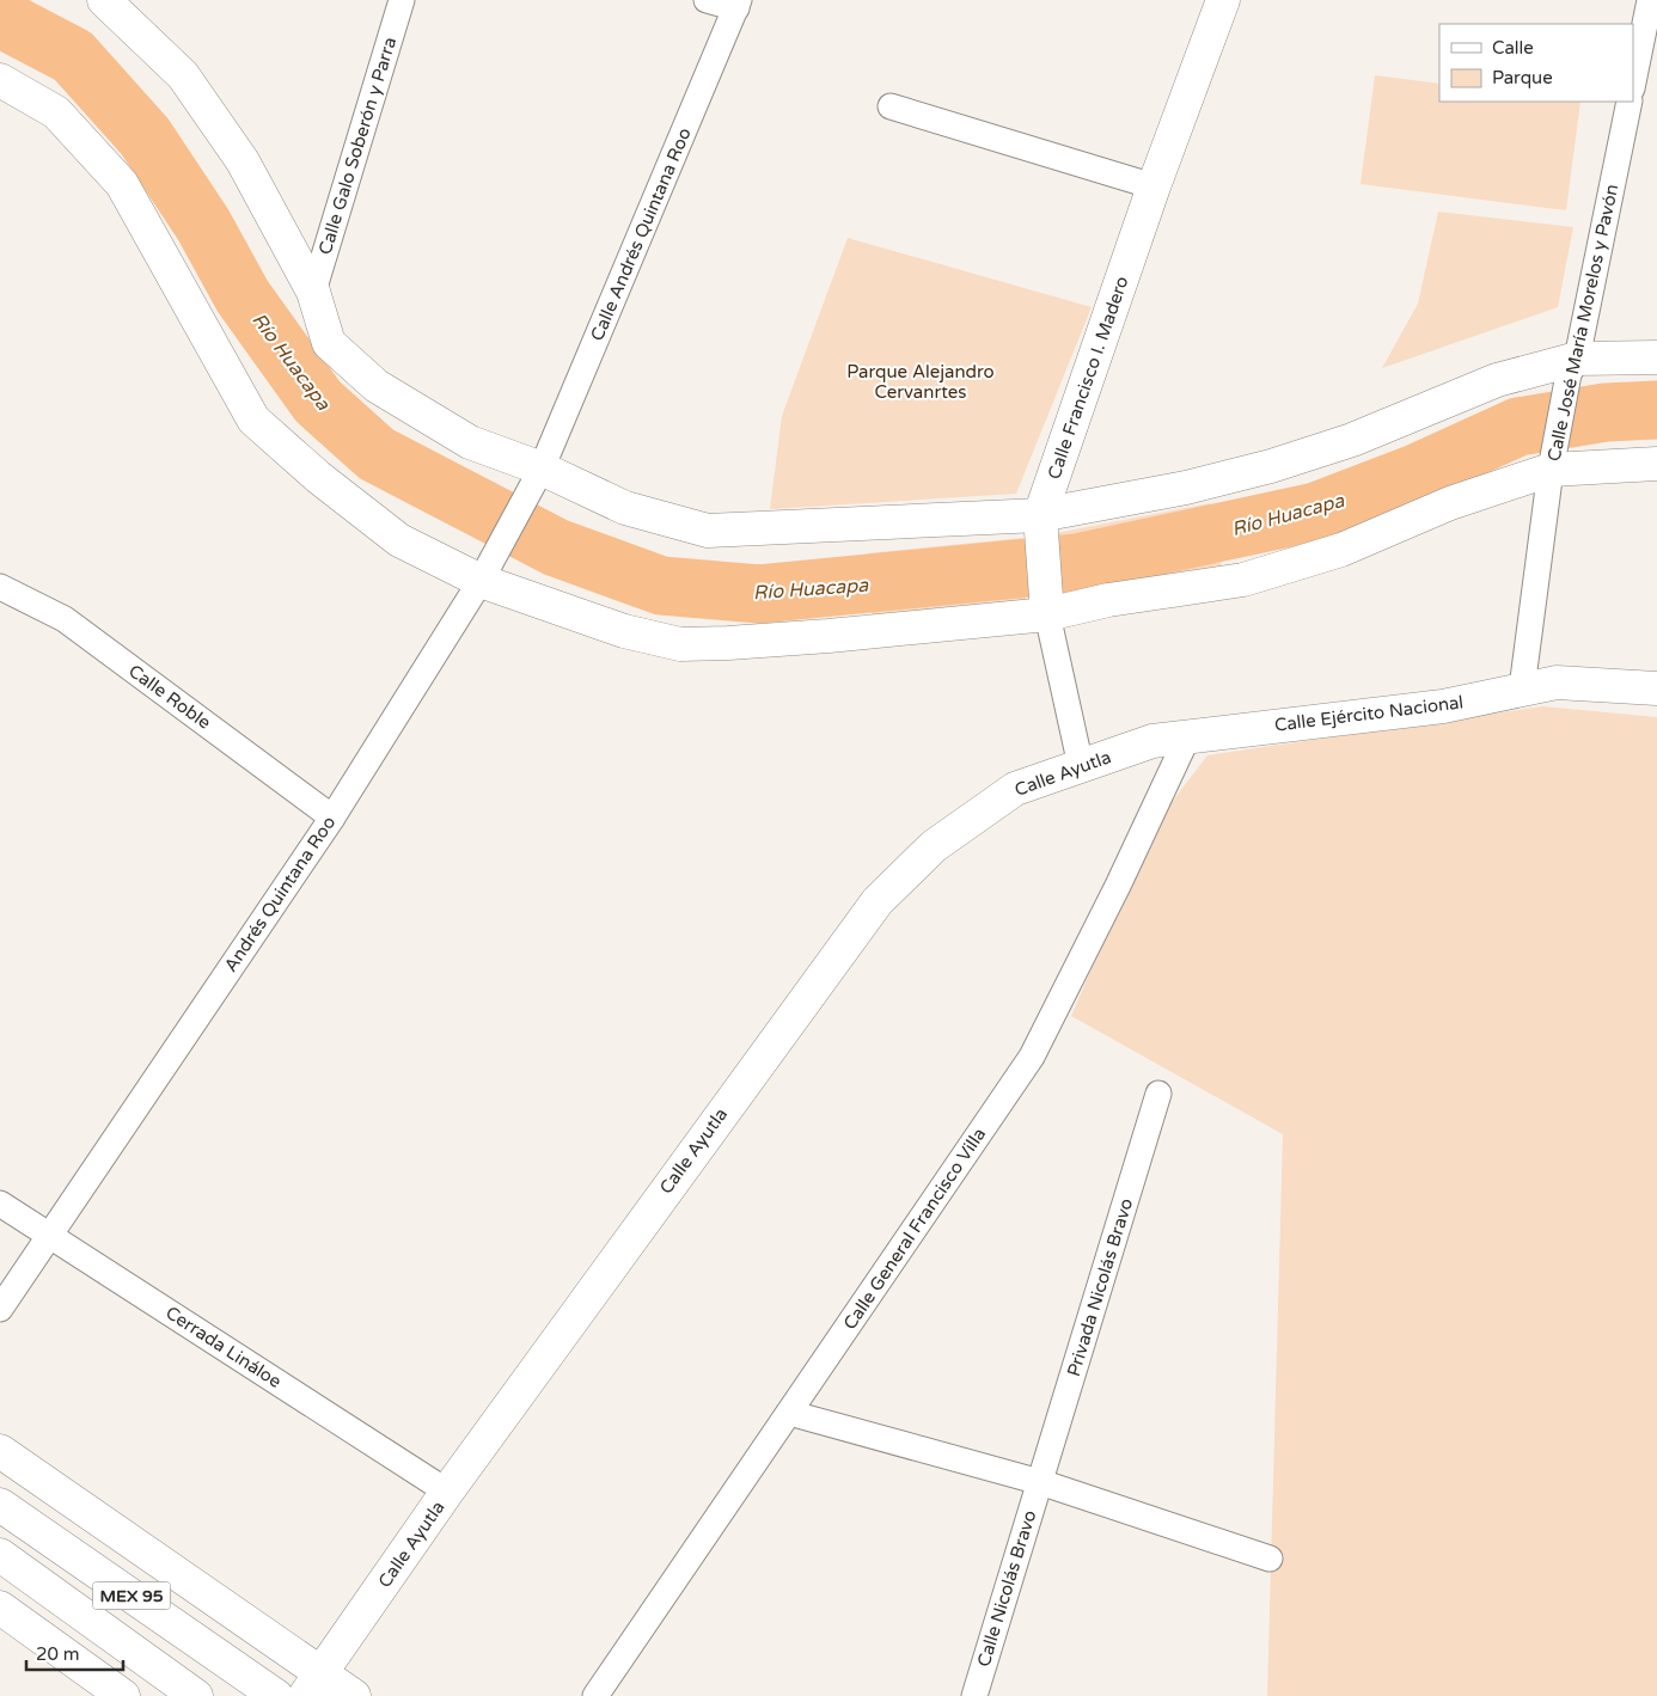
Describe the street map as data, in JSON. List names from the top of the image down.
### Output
{
  "streets": {
    "main road": [
      "Calle Francisco I. Madero",
      "Calle Ejército Nacional",
      "Calle Ayutla",
      "MEX 95"
    ],
    "street": [
      "Calle Galo Soberón y Parra",
      "Calle Andrés Quintana Roo",
      "Calle José María Morelos y Pavón",
      "Calle Roble",
      "Andrés Quintana Roo",
      "Calle General Francisco Villa",
      "Privada Nicolás Bravo",
      "Cerrada Lináloe",
      "Calle Nicolás Bravo"
    ]
  },
  "crossings": [
    ["Calle Andrés Quintana Roo", "Andrés Quintana Roo"],
    ["Calle José María Morelos y Pavón", "Calle Ejército Nacional"],
    ["Calle Francisco I. Madero", "Calle Ayutla"],
    ["Calle Roble", "Andrés Quintana Roo"],
    ["Calle Ejército Nacional", "Calle Ayutla"],
    ["Calle Ejército Nacional", "Calle General Francisco Villa"],
    ["Calle Ayutla", "Calle General Francisco Villa"],
    ["Calle Ayutla", "Cerrada Lináloe"],
    ["Andrés Quintana Roo", "Cerrada Lináloe"],
    ["Privada Nicolás Bravo", "Calle Nicolás Bravo"]
  ],
  "water": ["Río Huacapa"],
  "parks": ["Parque Alejandro Cervanrtes"],
  "legend": ["Calle", "Parque"],
  "scale_bar": "20 m"
}
